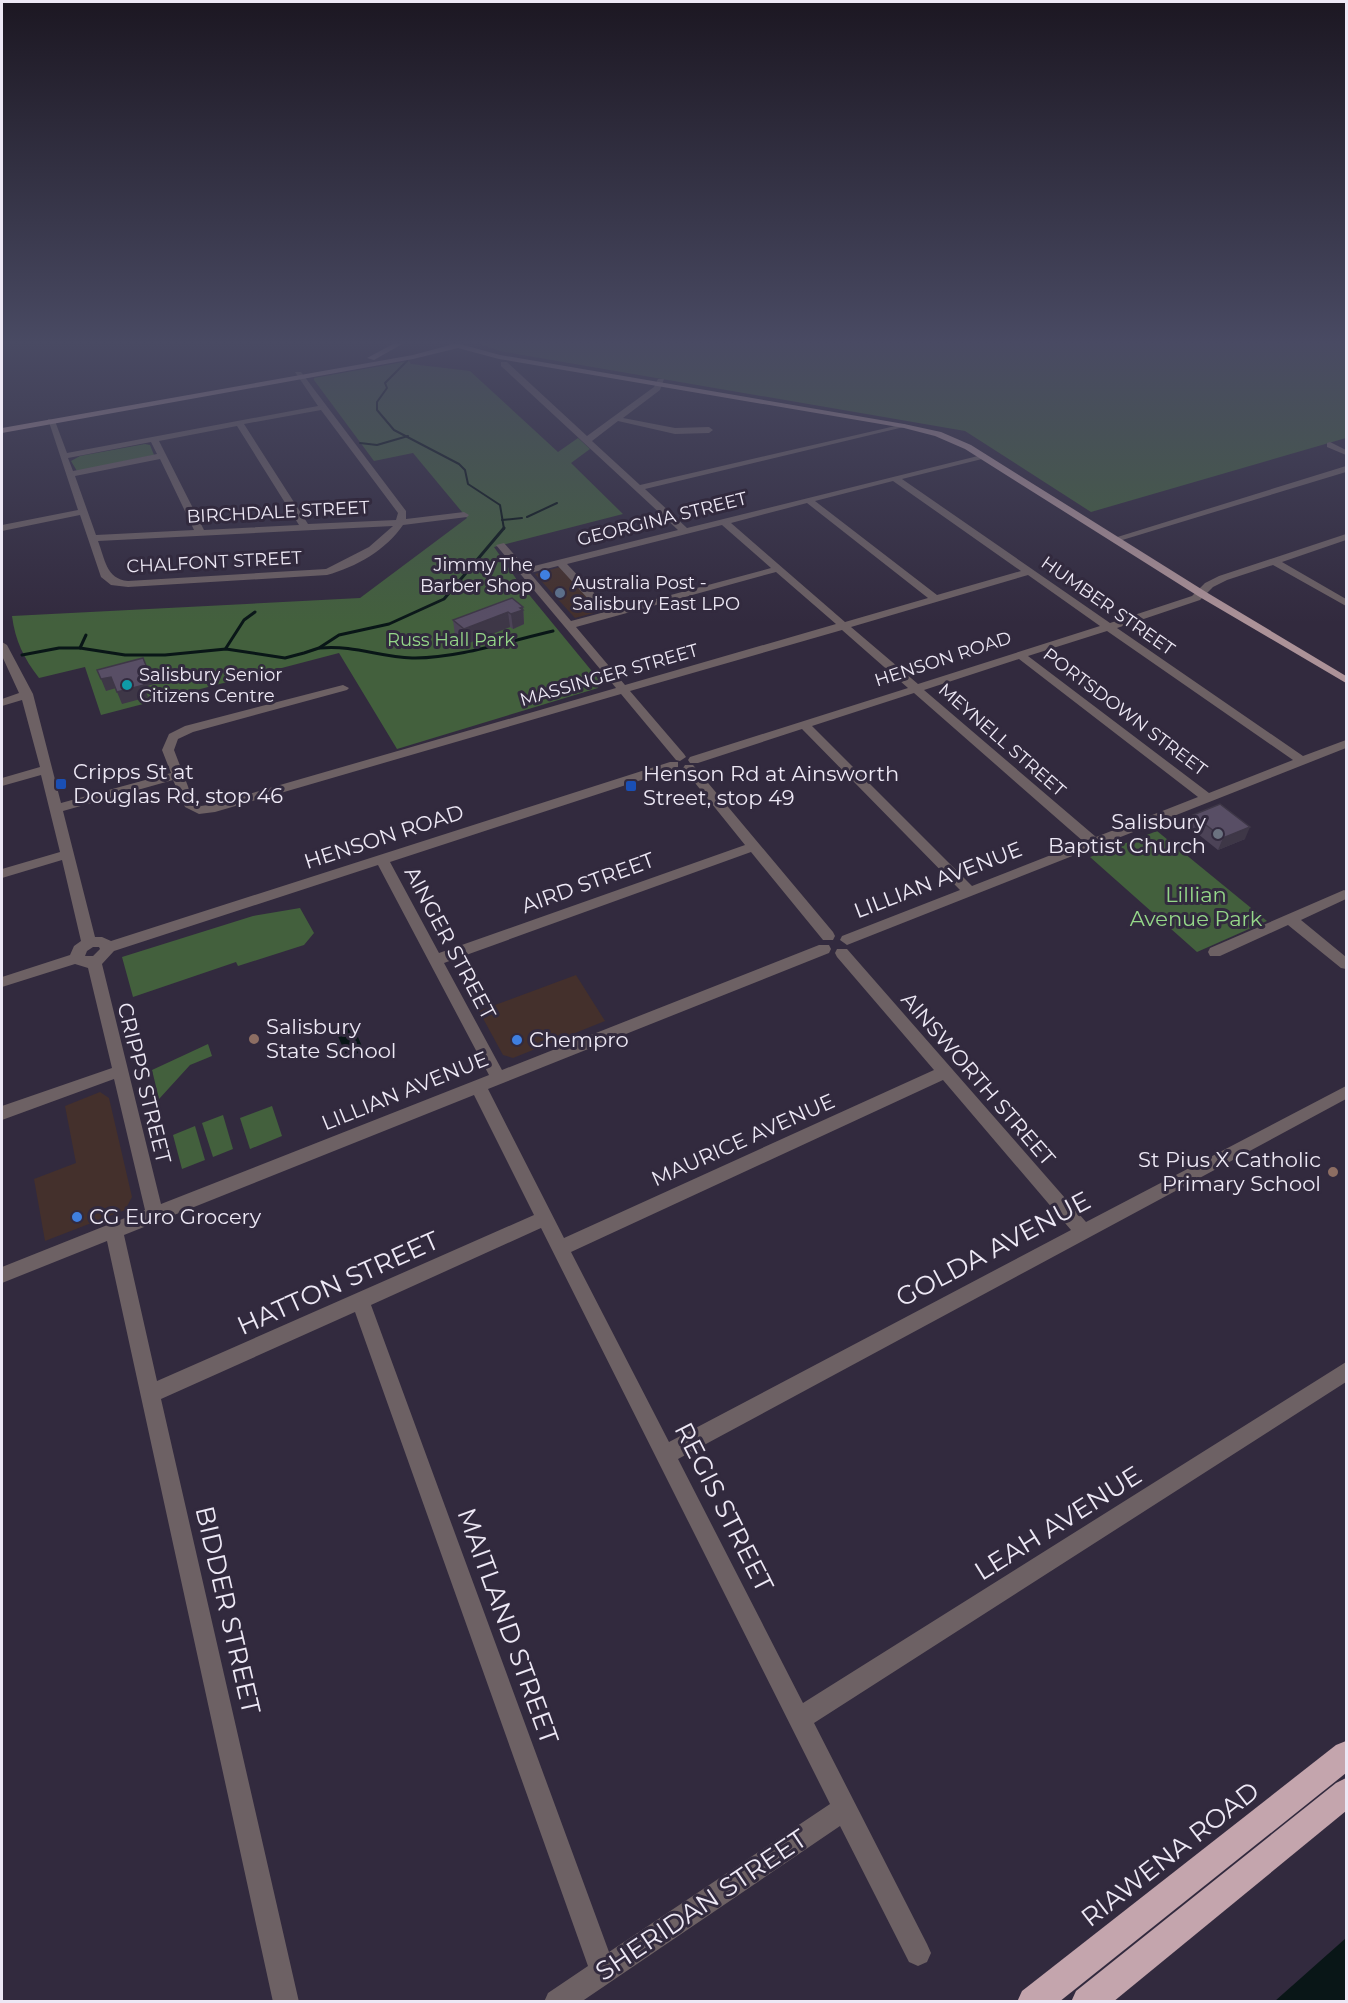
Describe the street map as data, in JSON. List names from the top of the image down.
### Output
{
  "streets": {
    "highway": ["RIAWENA ROAD"],
    "street": [
      "BIRCHDALE STREET",
      "GEORGINA STREET",
      "CHALFONT STREET",
      "HUMBER STREET",
      "HENSON ROAD",
      "MASSINGER STREET",
      "PORTSDOWN STREET",
      "MEYNELL STREET",
      "LILLIAN AVENUE",
      "AIRD STREET",
      "AINGER STREET",
      "AINSWORTH STREET",
      "CRIPPS STREET",
      "MAURICE AVENUE",
      "GOLDA AVENUE",
      "HATTON STREET",
      "REGIS STREET",
      "LEAH AVENUE",
      "BIDDER STREET",
      "MAITLAND STREET",
      "SHERIDAN STREET"
    ]
  },
  "crossings": [
    ["BIRCHDALE STREET", "CHALFONT STREET"],
    ["GEORGINA STREET", "HUMBER STREET"],
    ["GEORGINA STREET", "MEYNELL STREET"],
    ["HUMBER STREET", "HENSON ROAD"],
    ["HUMBER STREET", "MASSINGER STREET"],
    ["HUMBER STREET", "LILLIAN AVENUE"],
    ["HENSON ROAD", "PORTSDOWN STREET"],
    ["HENSON ROAD", "MEYNELL STREET"],
    ["HENSON ROAD", "AINGER STREET"],
    ["MASSINGER STREET", "MEYNELL STREET"],
    ["PORTSDOWN STREET", "LILLIAN AVENUE"],
    ["MEYNELL STREET", "LILLIAN AVENUE"],
    ["LILLIAN AVENUE", "AINGER STREET"],
    ["LILLIAN AVENUE", "AINSWORTH STREET"],
    ["LILLIAN AVENUE", "CRIPPS STREET"],
    ["LILLIAN AVENUE", "REGIS STREET"],
    ["LILLIAN AVENUE", "BIDDER STREET"],
    ["AIRD STREET", "AINGER STREET"],
    ["AINSWORTH STREET", "MAURICE AVENUE"],
    ["AINSWORTH STREET", "GOLDA AVENUE"],
    ["MAURICE AVENUE", "REGIS STREET"],
    ["GOLDA AVENUE", "REGIS STREET"],
    ["HATTON STREET", "REGIS STREET"],
    ["HATTON STREET", "BIDDER STREET"],
    ["HATTON STREET", "MAITLAND STREET"],
    ["REGIS STREET", "LEAH AVENUE"],
    ["REGIS STREET", "SHERIDAN STREET"],
    ["MAITLAND STREET", "SHERIDAN STREET"]
  ],
  "parks": ["Russ Hall Park", "Lillian Avenue Park"],
  "places": {
    "other": [
      "Jimmy The Barber Shop",
      "Australia Post - Salisbury East LPO",
      "Salisbury Senior Citizens Centre",
      "Salisbury Baptist Church",
      "Salisbury State School",
      "Chempro",
      "St Pius X Catholic Primary School",
      "CG Euro Grocery"
    ],
    "transit": ["Cripps St at Douglas Rd, stop 46", "Henson Rd at Ainsworth Street, stop 49"]
  }
}
